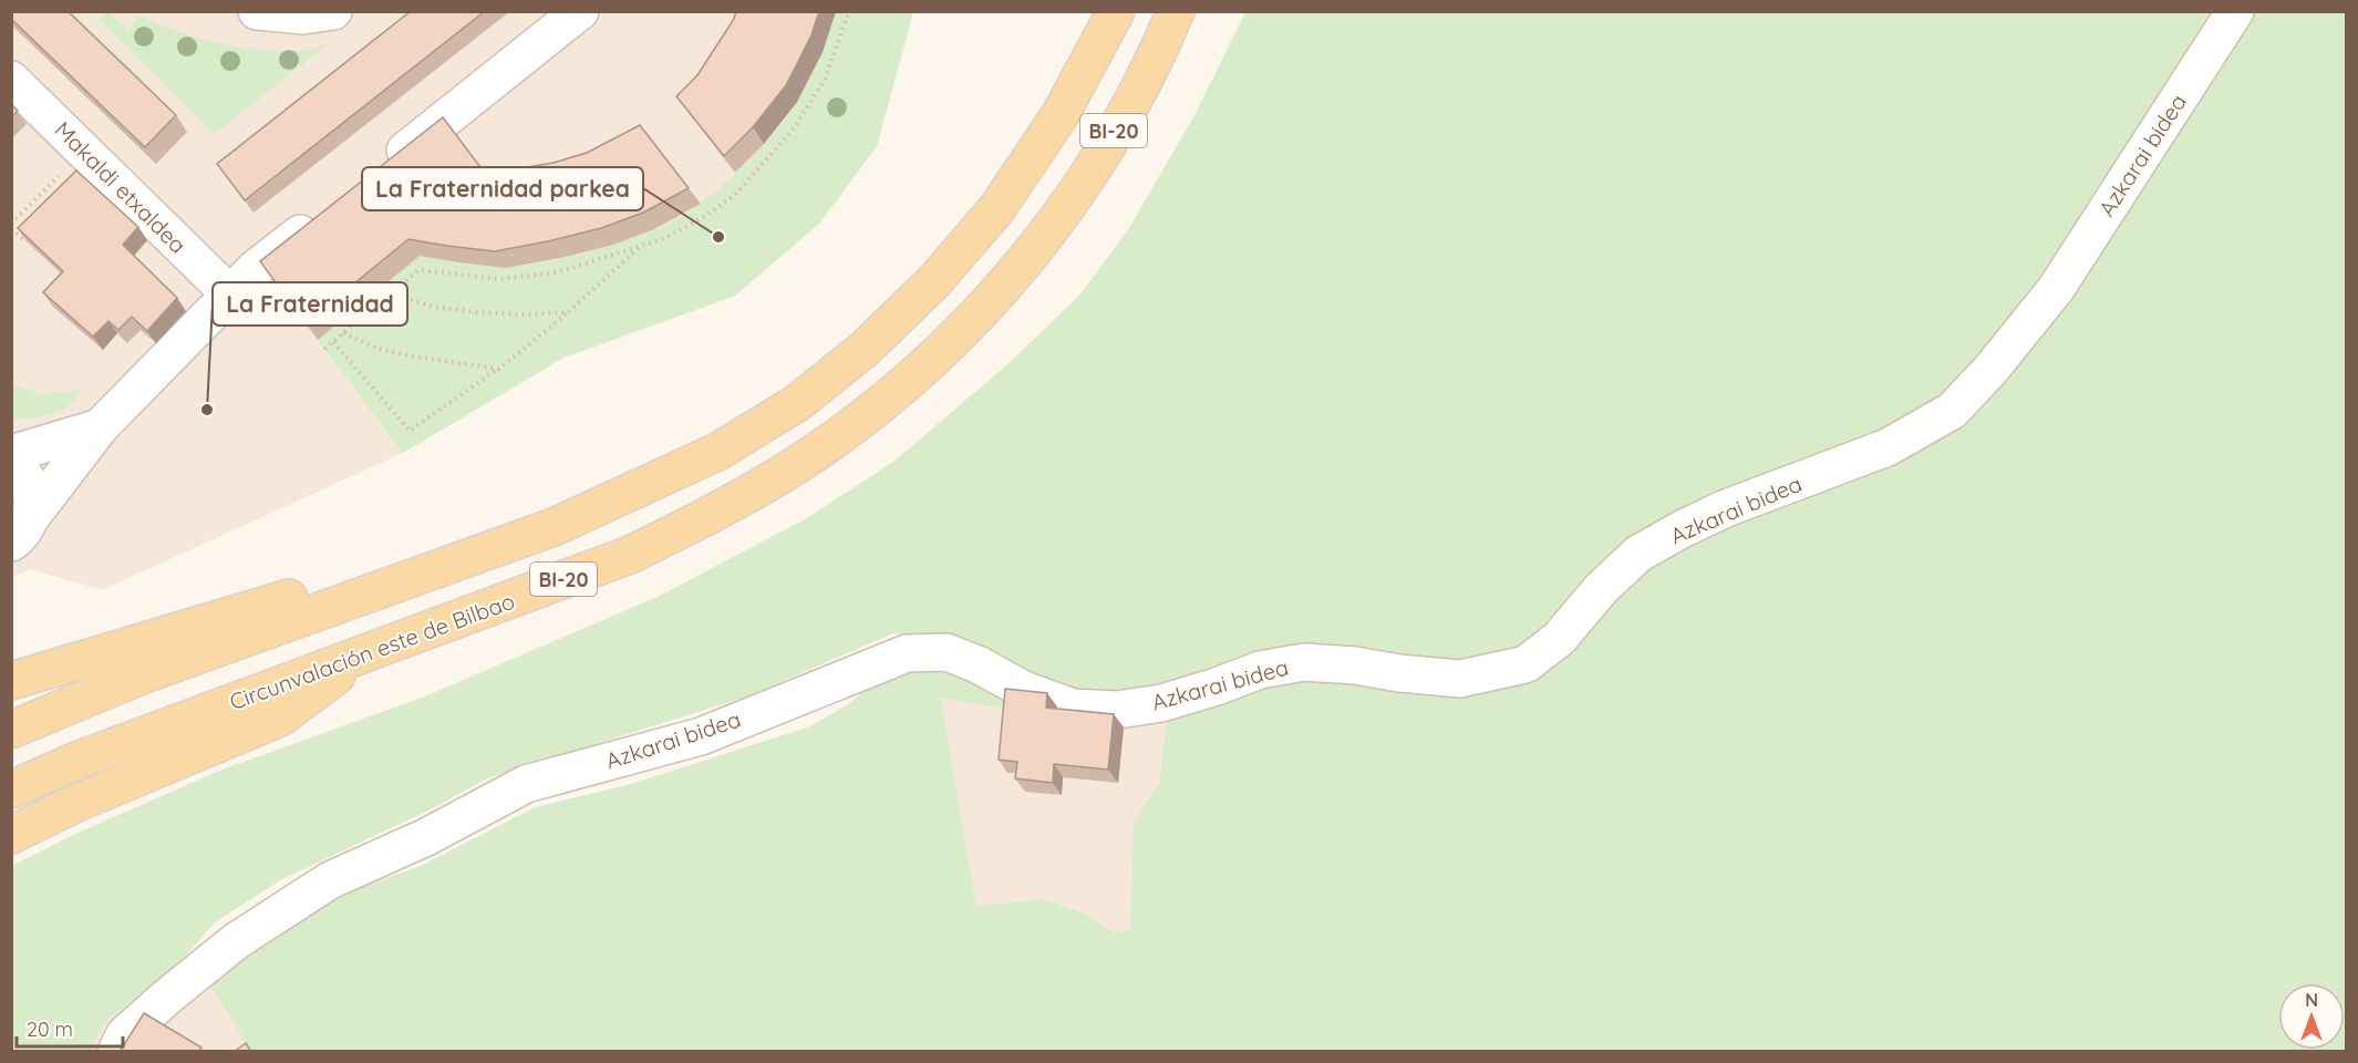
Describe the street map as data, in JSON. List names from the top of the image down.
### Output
{
  "streets": {
    "main road": ["BI-20", "Circunvalación este de Bilbao"],
    "street": ["Azkarai bidea", "Makaldi etxaldea"]
  },
  "places": ["La Fraternidad parkea", "La Fraternidad"],
  "scale_bar": "20 m",
  "north": "top"
}
